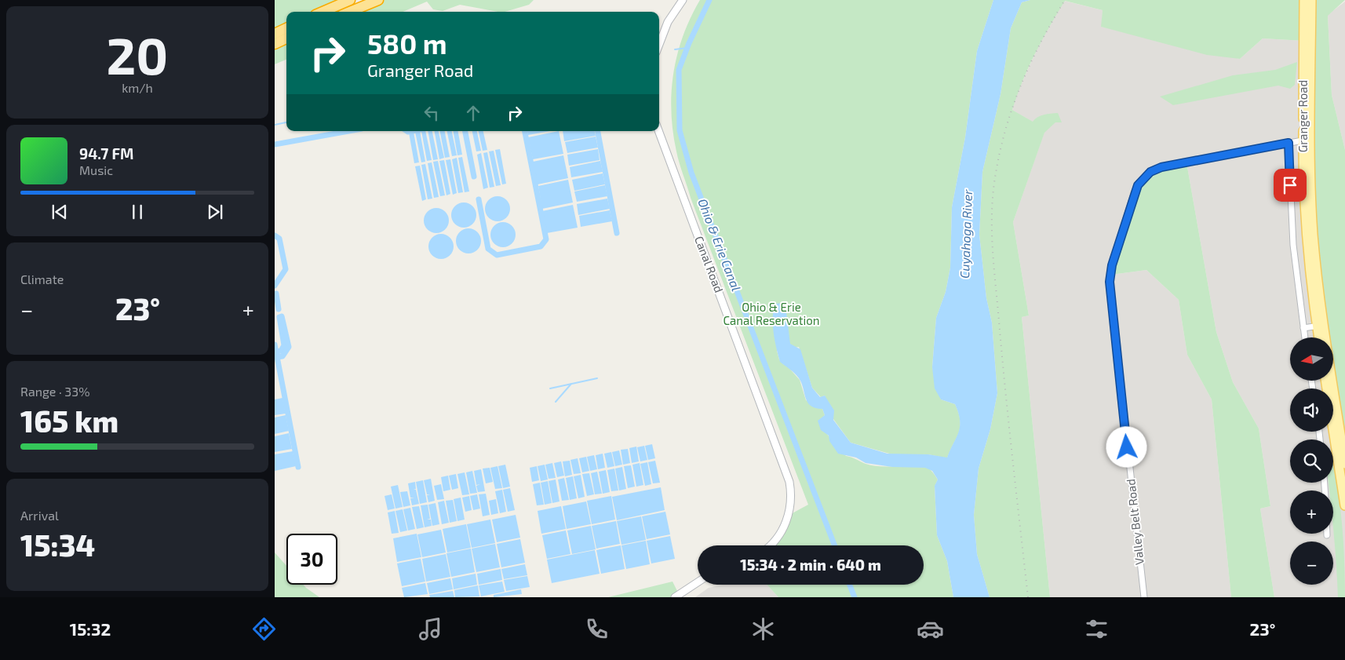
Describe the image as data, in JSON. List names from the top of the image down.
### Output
{
  "streets": {
    "main road": ["Granger Road"],
    "street": ["Canal Road", "Valley Belt Road"]
  },
  "crossings": [
    ["Granger Road", "Valley Belt Road"]
  ],
  "water": ["Cuyahoga River", "Ohio & Erie Canal"],
  "parks": ["Ohio & Erie Canal Reservation"],
  "north": "left",
  "page": {
    "tile": [
      ["20", "km/h"],
      "Climate",
      ["Range · 33%", "165 km"],
      ["Arrival", "15:34"]
    ],
    "turn": ["580 m", "Granger Road"],
    "song": ["94.7 FM", "Music"],
    "heat": ["−", "23°", "+"],
    "map_buttons": ["+", "−"],
    "limit": "30",
    "trip": "15:34 · 2 min · 640 m",
    "tabs": ["15:32", "23°"]
  }
}
